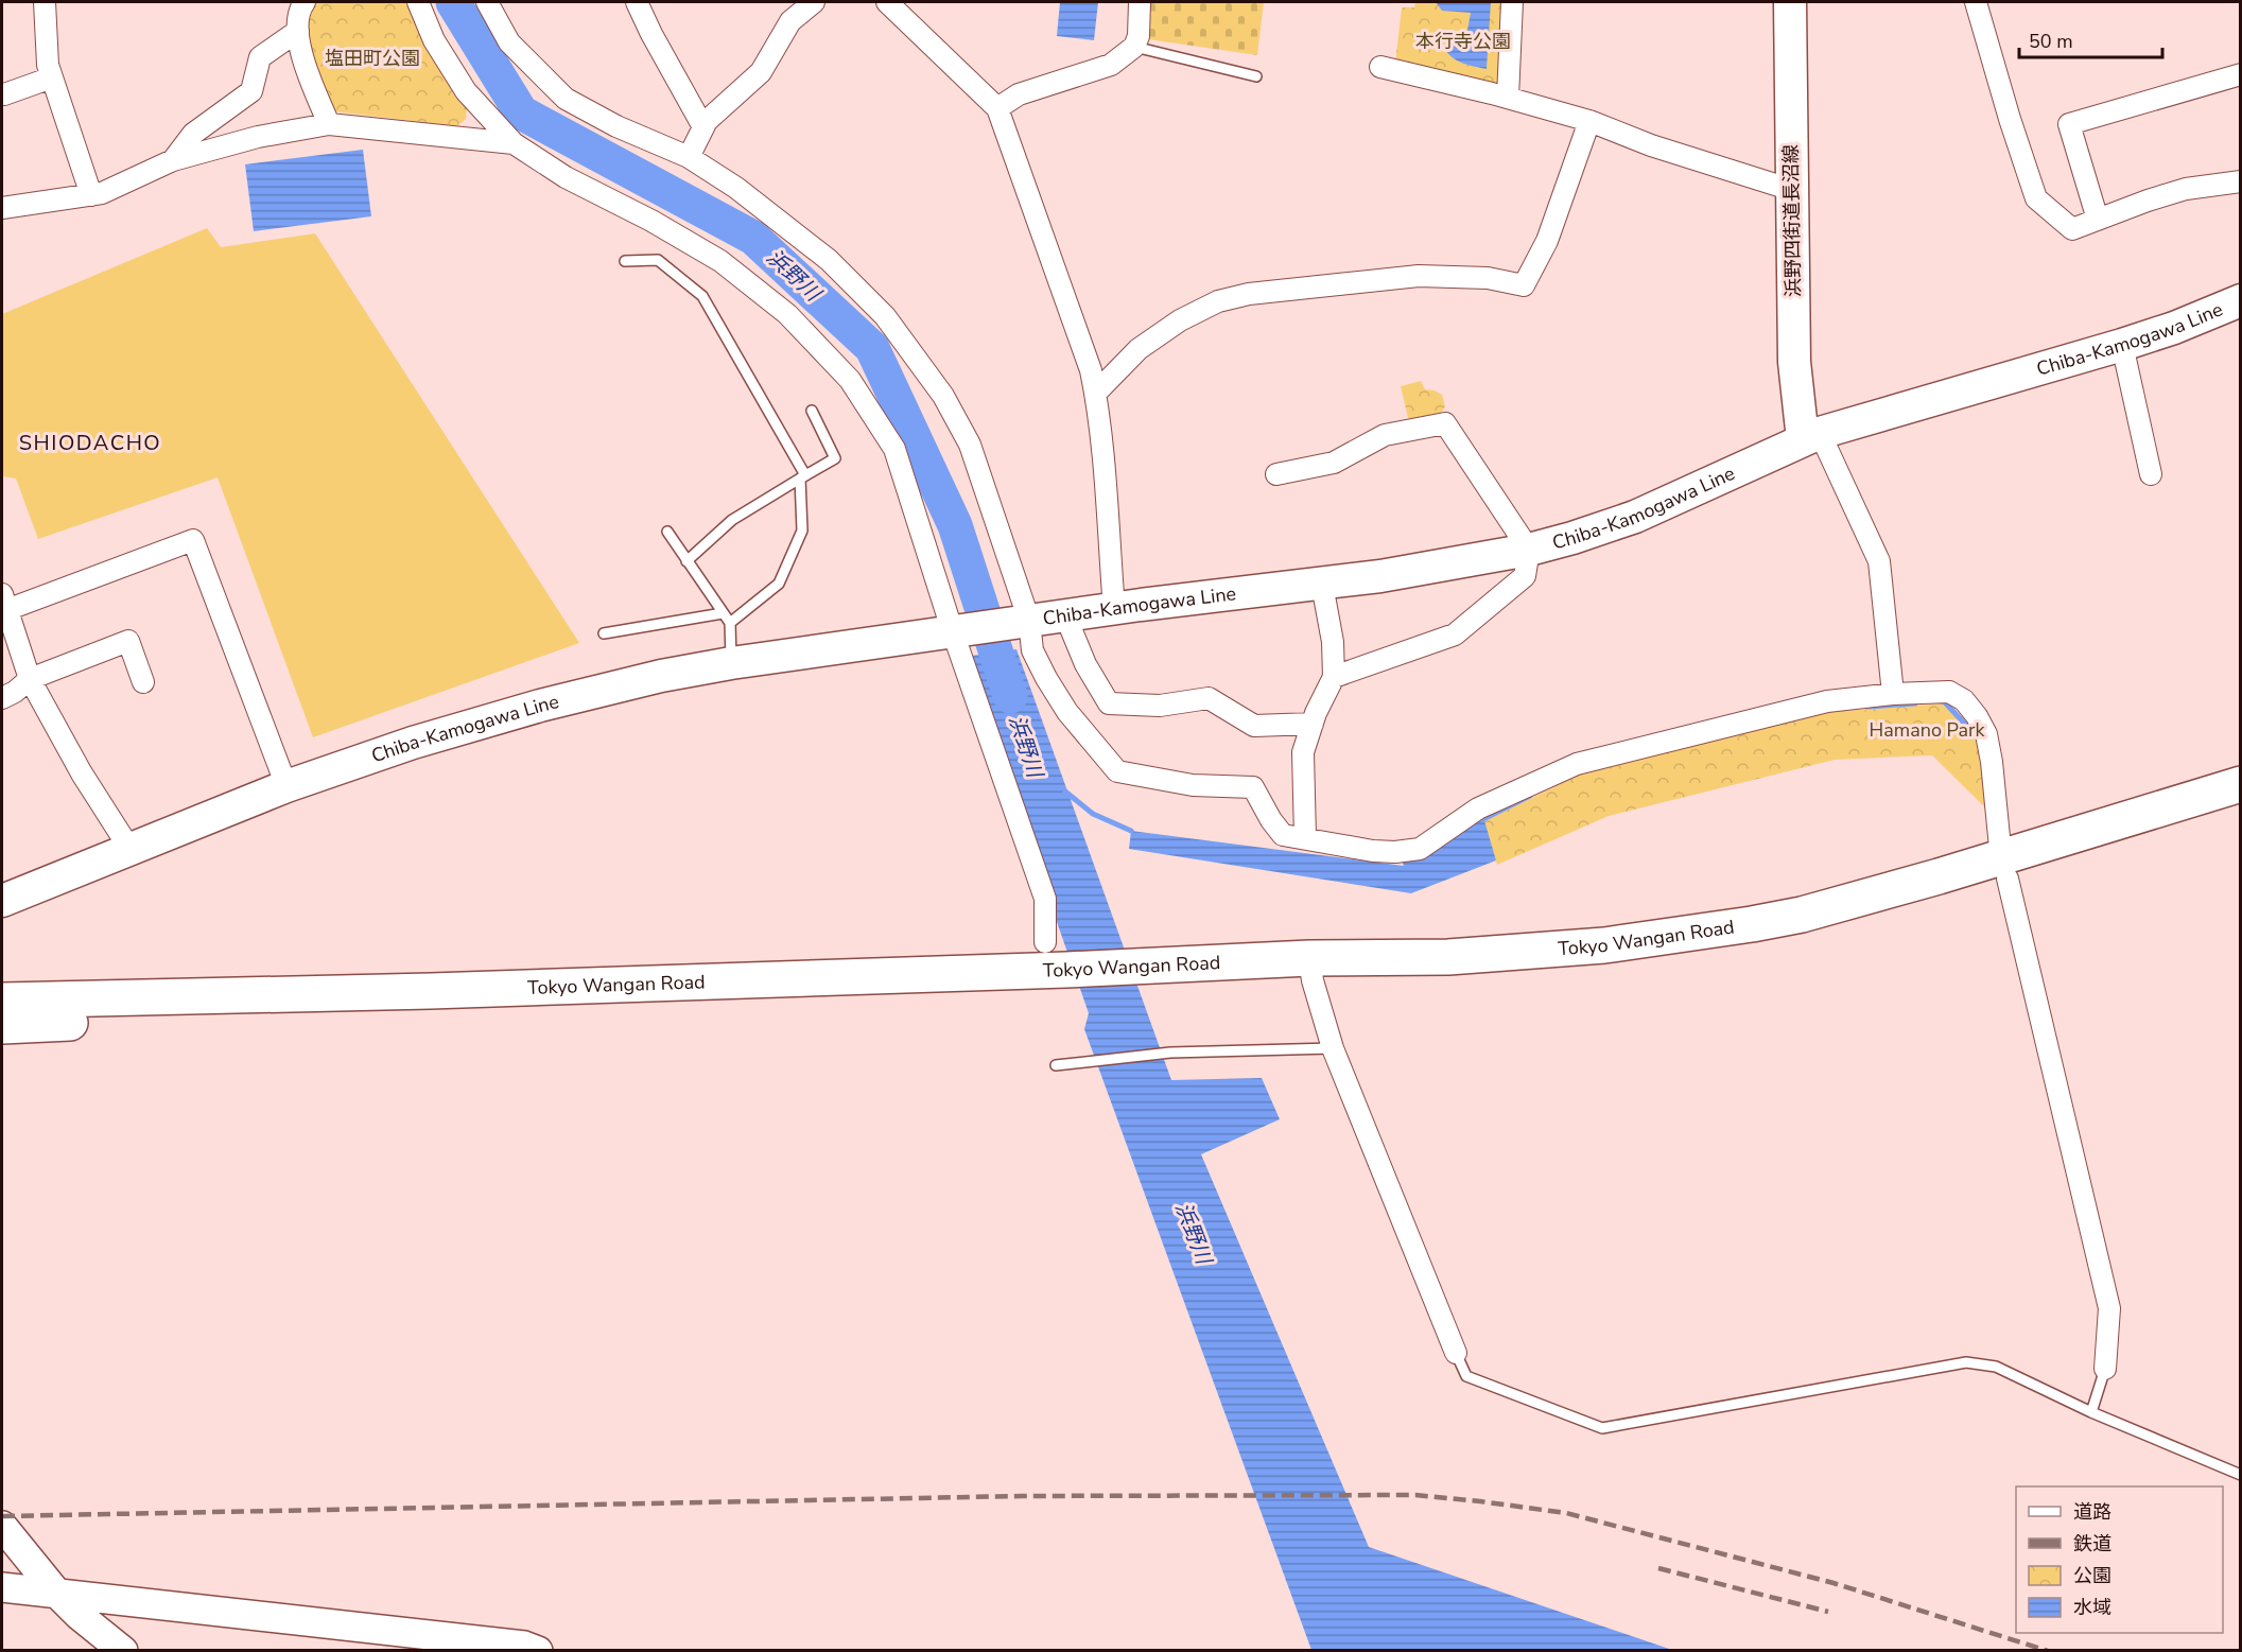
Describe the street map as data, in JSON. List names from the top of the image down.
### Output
{
  "streets": {
    "highway": ["Tokyo Wangan Road"],
    "main road": ["浜野四街道長沼線", "Chiba-Kamogawa Line"]
  },
  "crossings": [
    ["浜野四街道長沼線", "Chiba-Kamogawa Line"]
  ],
  "districts": ["SHIODACHO"],
  "water": ["浜野川"],
  "parks": ["本行寺公園", "塩田町公園", "Hamano Park"],
  "legend": [
    "道路",
    "鉄道",
    "公園",
    "水域"
  ],
  "scale_bar": "50 m"
}
